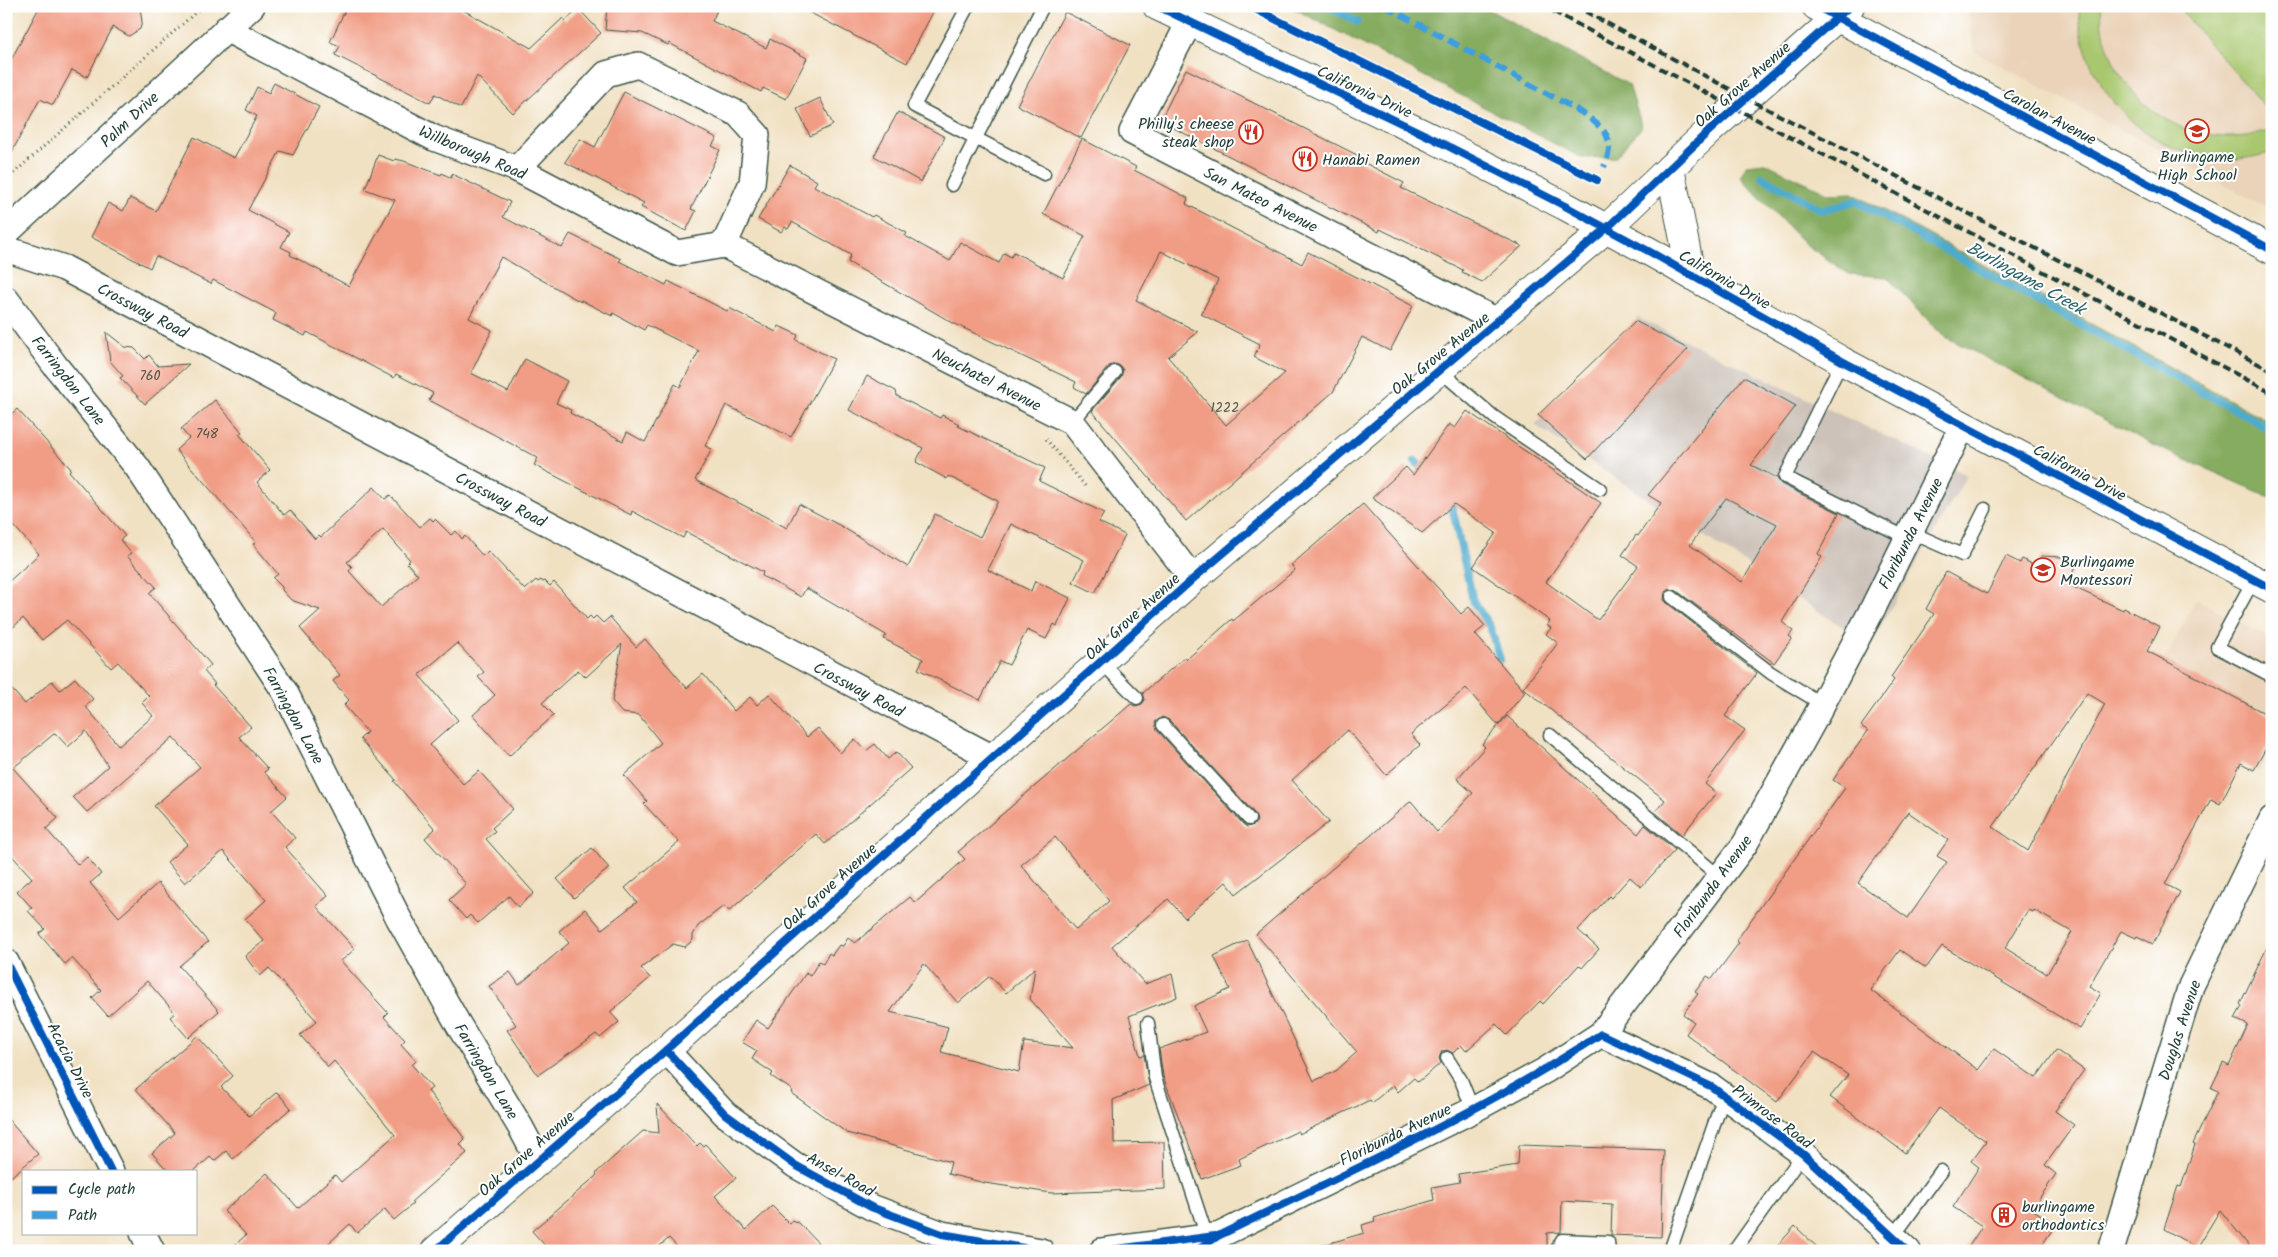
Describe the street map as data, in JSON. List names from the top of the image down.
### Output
{
  "streets": {
    "street": [
      "Oak Grove Avenue",
      "California Drive",
      "Carolan Avenue",
      "Palm Drive",
      "Willborough Road",
      "San Mateo Avenue",
      "Crossway Road",
      "Neuchatel Avenue",
      "Farringdon Lane",
      "Floribunda Avenue",
      "Douglas Avenue",
      "Acacia Drive",
      "Primrose Road",
      "Ansel Road"
    ]
  },
  "crossings": [
    ["Oak Grove Avenue", "California Drive"],
    ["Oak Grove Avenue", "Carolan Avenue"],
    ["Oak Grove Avenue", "San Mateo Avenue"],
    ["Oak Grove Avenue", "Crossway Road"],
    ["Oak Grove Avenue", "Neuchatel Avenue"],
    ["Oak Grove Avenue", "Farringdon Lane"],
    ["Oak Grove Avenue", "Ansel Road"],
    ["California Drive", "San Mateo Avenue"],
    ["California Drive", "Floribunda Avenue"],
    ["Palm Drive", "Willborough Road"],
    ["Willborough Road", "Neuchatel Avenue"],
    ["Floribunda Avenue", "Primrose Road"]
  ],
  "water": ["Burlingame Creek"],
  "places": {
    "school or university": ["Burlingame High School", "Burlingame Montessori"],
    "restaurant": ["Philly's cheese steak shop", "Hanabi Ramen"],
    "building": ["burlingame orthodontics"]
  },
  "house_numbers": ["760", "1222", "748"],
  "legend": ["Cycle path", "Path"]
}
